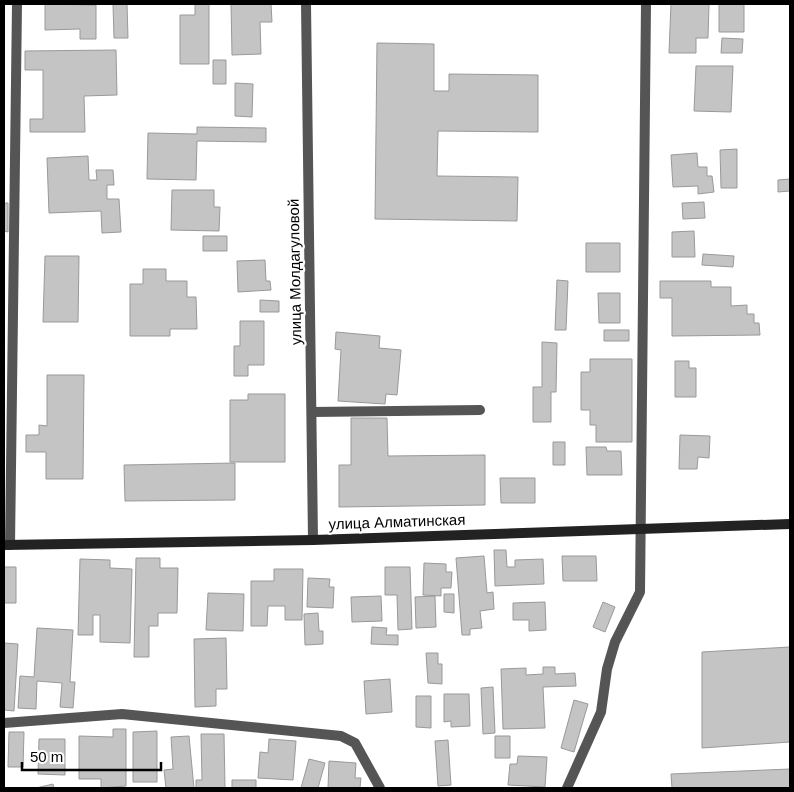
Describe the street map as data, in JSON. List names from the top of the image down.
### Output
{
  "streets": {
    "street": ["улица Молдагуловой", "улица Алматинская"]
  },
  "crossings": [
    ["улица Молдагуловой", "улица Алматинская"]
  ],
  "scale_bar": "50 m"
}
